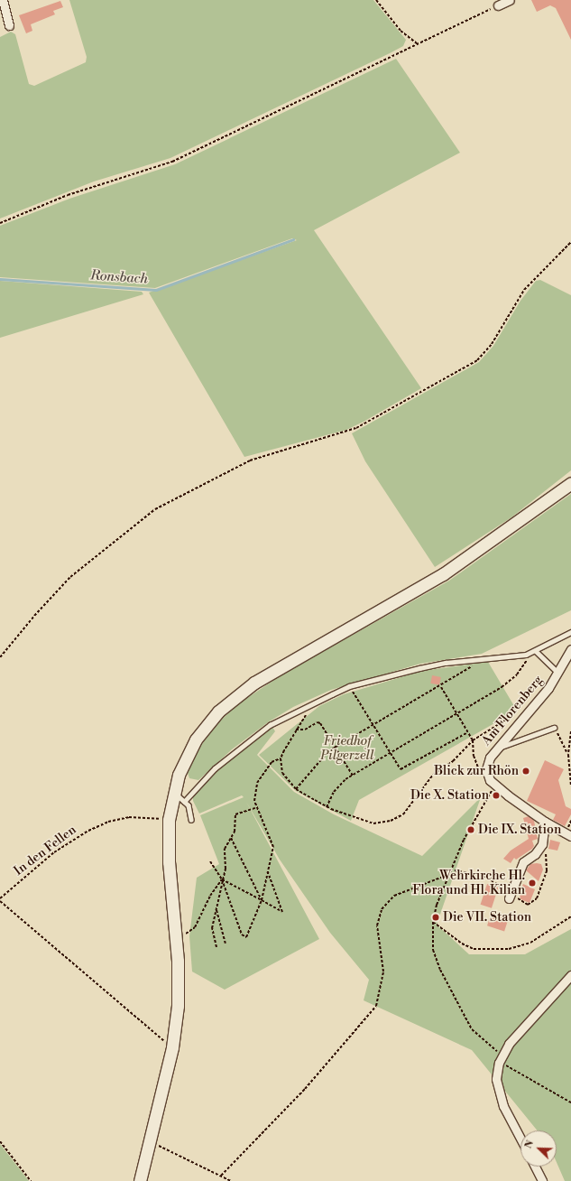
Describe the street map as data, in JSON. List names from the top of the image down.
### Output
{
  "streets": {
    "street": ["Am Florenberg"],
    "path": ["In den Fellen"]
  },
  "water": ["Ronsbach"],
  "parks": ["Friedhof Pilgerzell"],
  "places": [
    "Blick zur Rhön",
    "Die X. Station",
    "Die IX. Station",
    "Wehrkirche Hl. Flora und Hl. Kilian",
    "Die VII. Station"
  ],
  "north": "top left"
}
